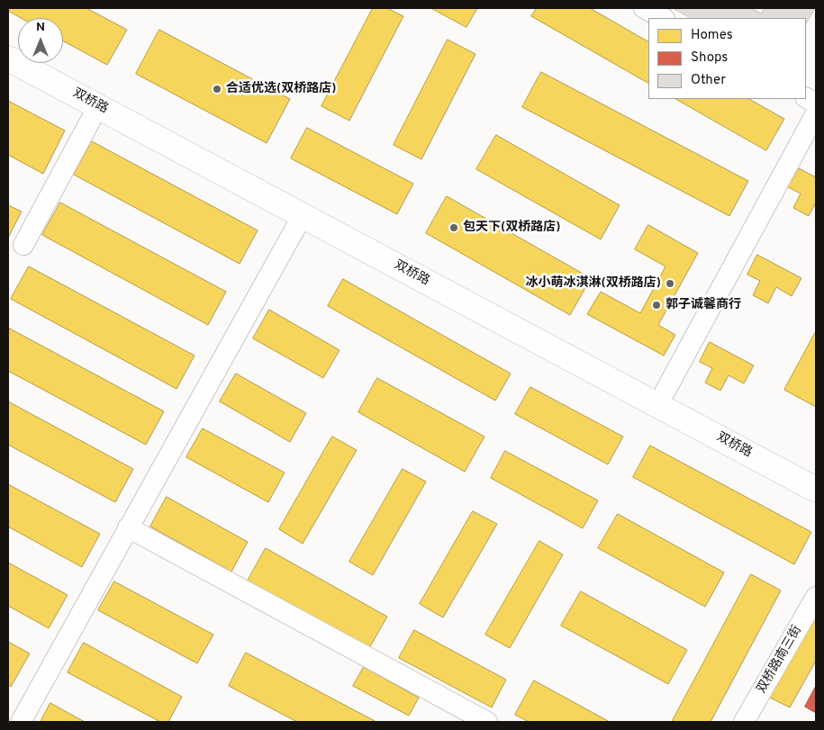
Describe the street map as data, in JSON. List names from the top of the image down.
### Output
{
  "streets": {
    "main road": ["双桥路"],
    "street": ["双桥路南三街"]
  },
  "places": [
    "合适优选(双桥路店)",
    "包天下(双桥路店)",
    "冰小萌冰淇淋(双桥路店)",
    "郭子诚馨商行"
  ],
  "legend": ["Homes", "Shops", "Other"],
  "north": "top"
}
